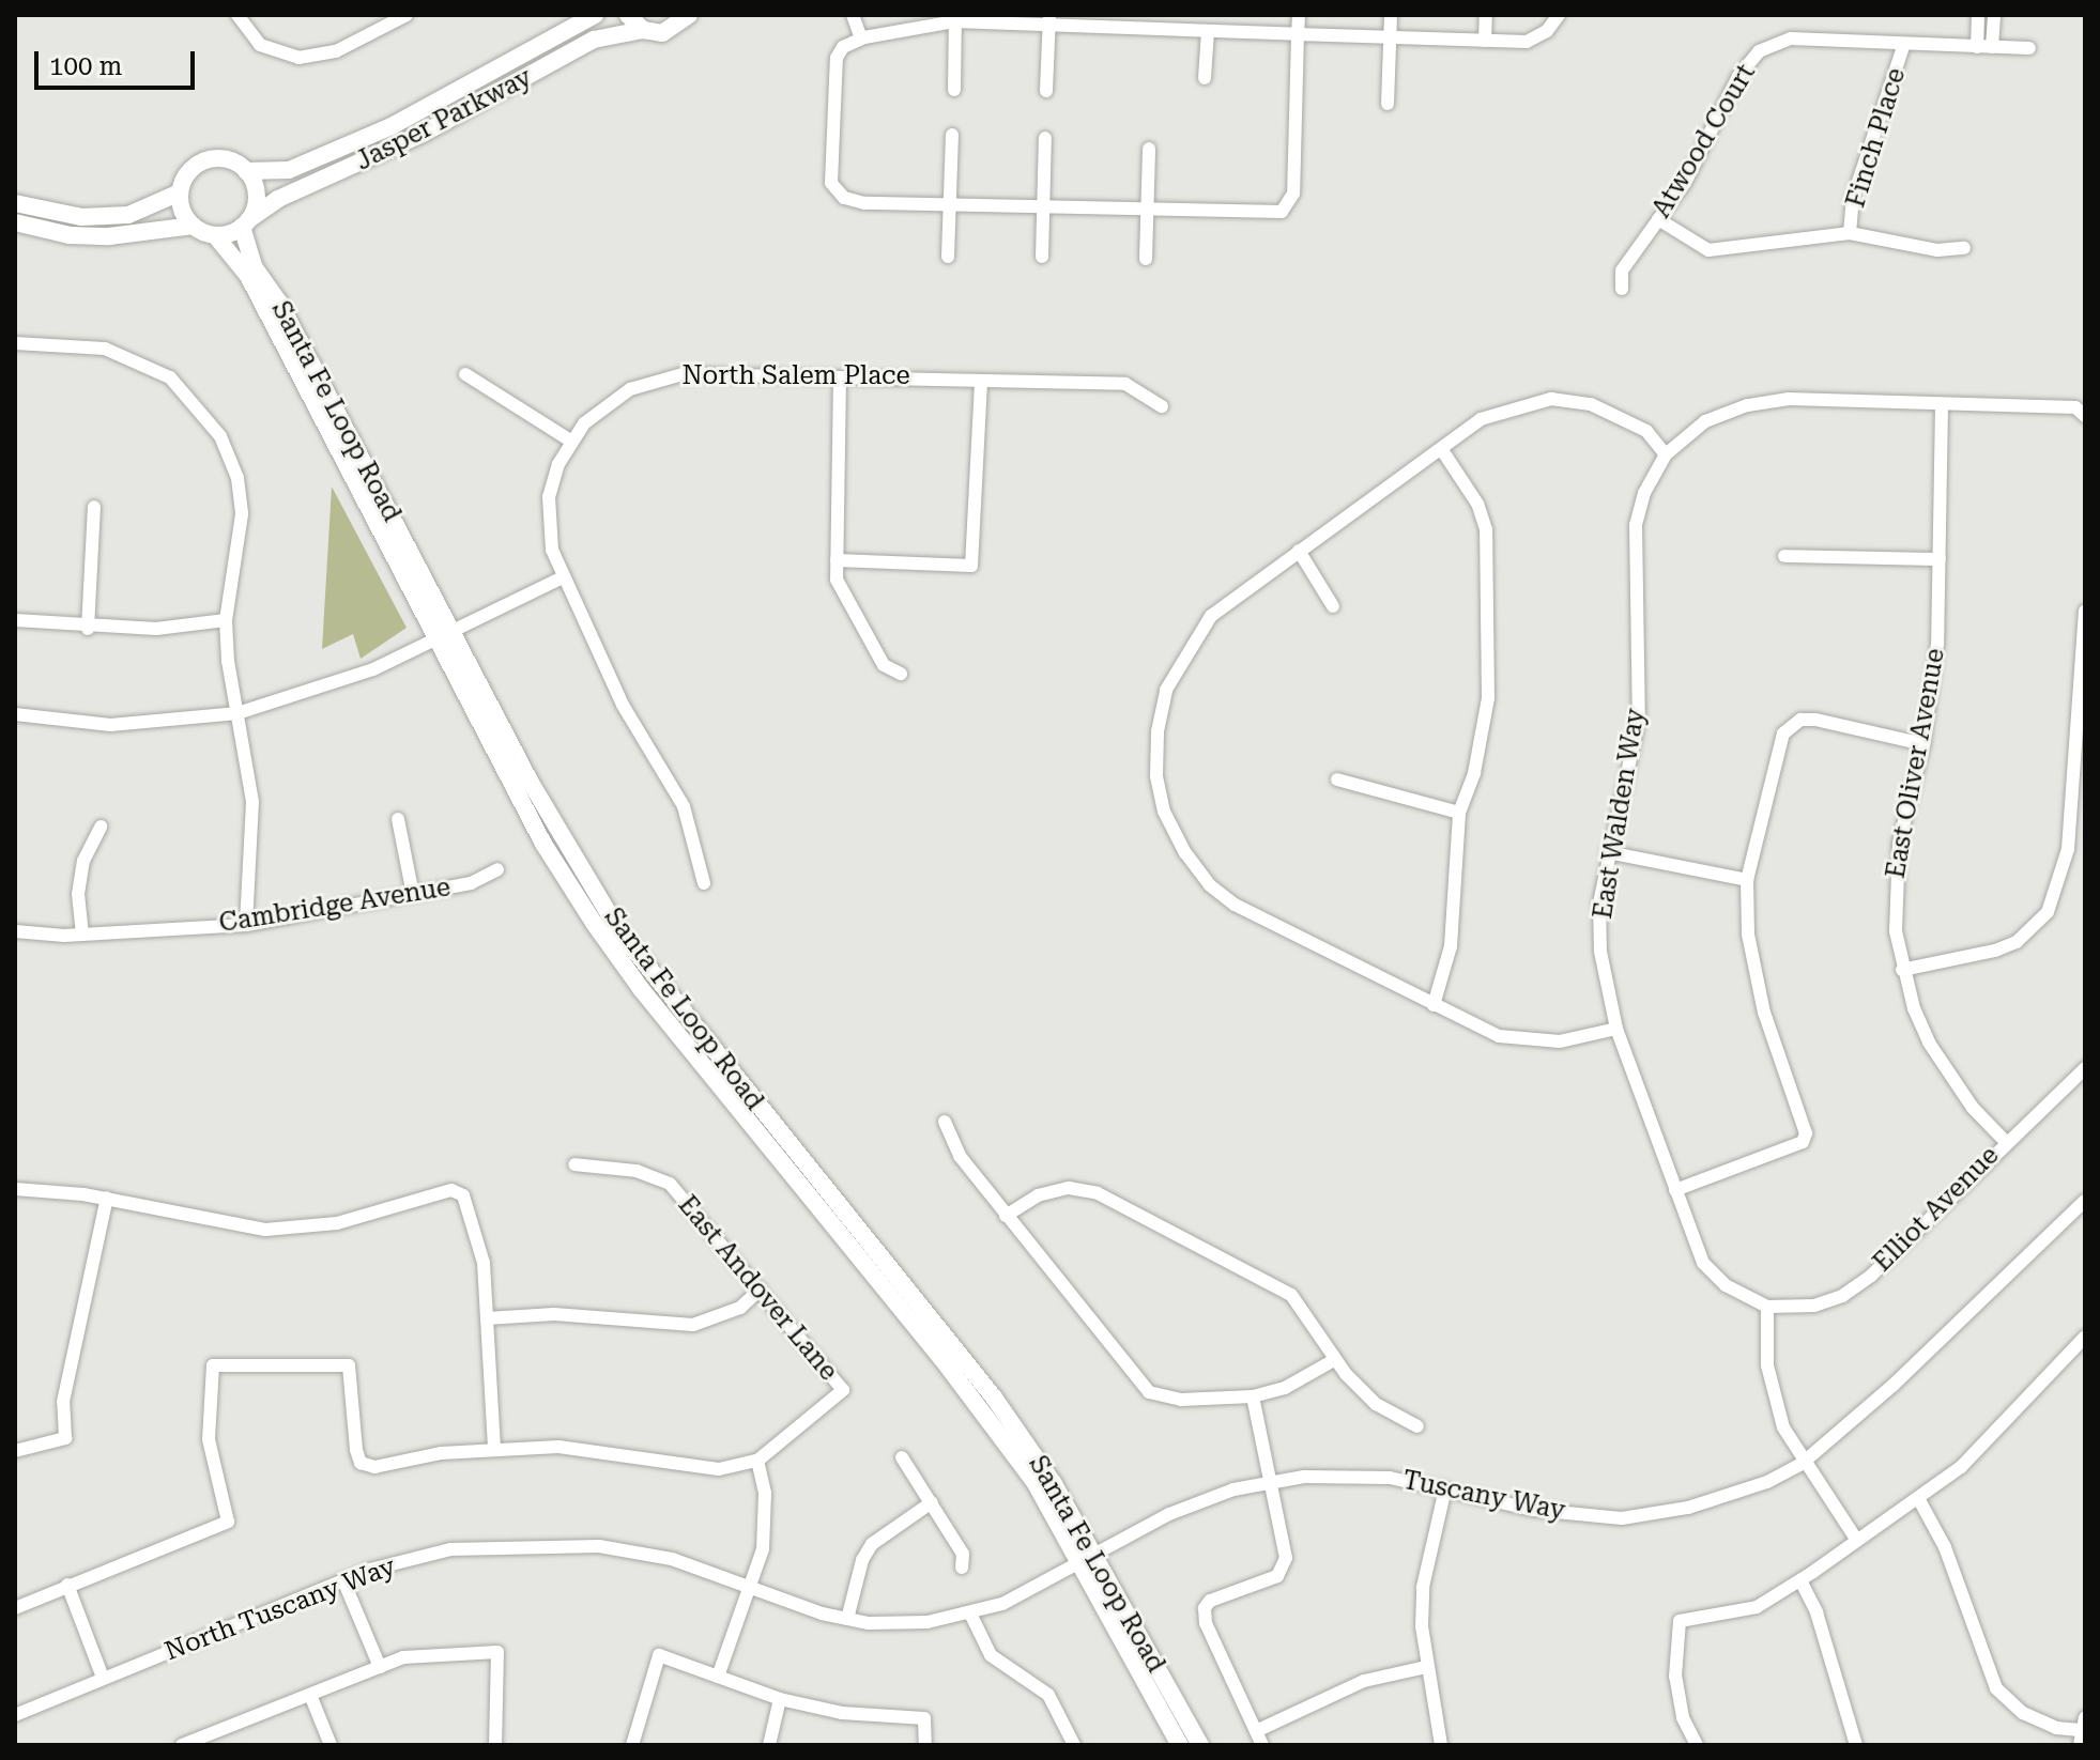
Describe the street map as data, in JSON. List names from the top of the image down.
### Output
{
  "streets": {
    "main road": ["Jasper Parkway", "Santa Fe Loop Road"],
    "street": [
      "Finch Place",
      "Atwood Court",
      "North Salem Place",
      "East Oliver Avenue",
      "East Walden Way",
      "Cambridge Avenue",
      "Elliot Avenue",
      "East Andover Lane",
      "Tuscany Way",
      "North Tuscany Way"
    ]
  },
  "crossings": [
    ["Jasper Parkway", "Santa Fe Loop Road"],
    ["Finch Place", "Atwood Court"],
    ["Santa Fe Loop Road", "Tuscany Way"],
    ["Santa Fe Loop Road", "North Tuscany Way"],
    ["East Oliver Avenue", "East Walden Way"],
    ["East Oliver Avenue", "Elliot Avenue"],
    ["East Walden Way", "Elliot Avenue"],
    ["Tuscany Way", "North Tuscany Way"]
  ],
  "scale_bar": "100 m"
}
